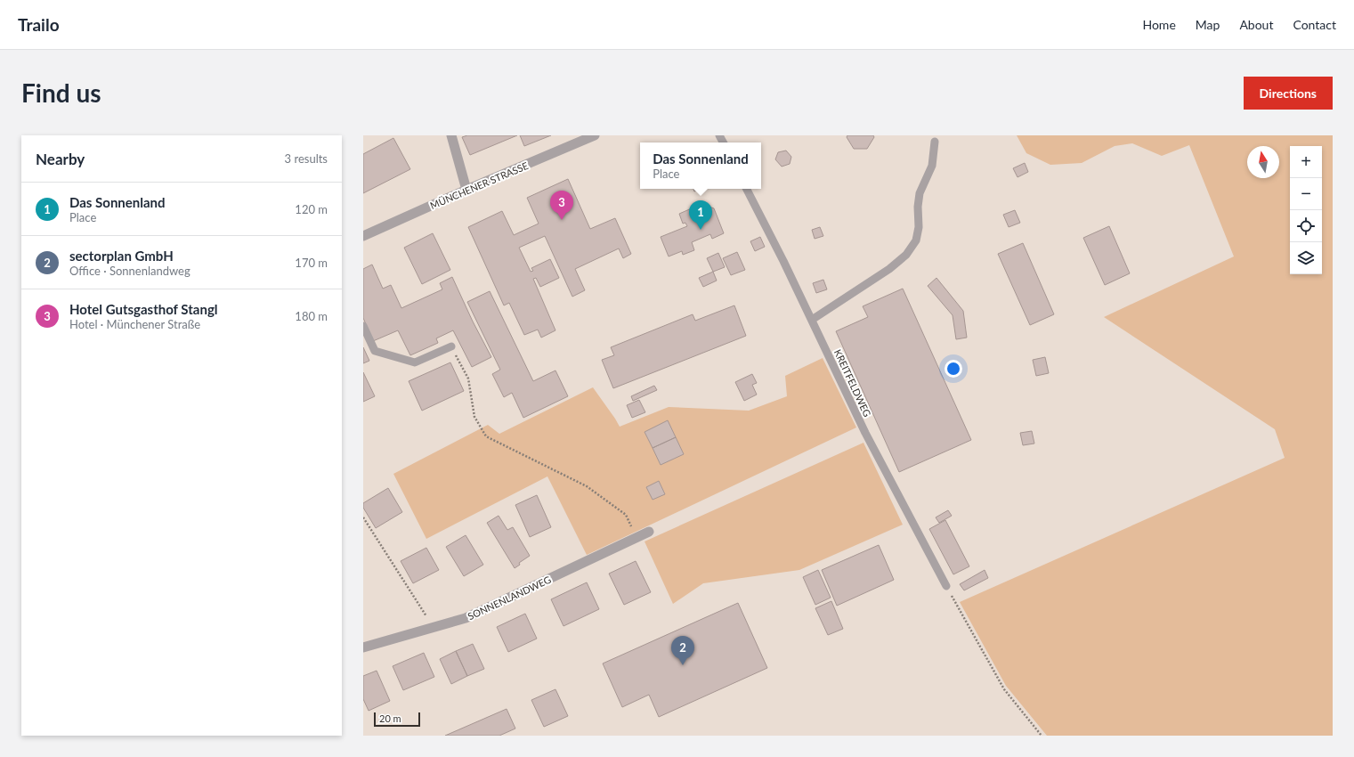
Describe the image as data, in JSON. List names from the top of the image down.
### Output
{
  "streets": {
    "street": ["MÜNCHENER STRASSE", "SONNENLANDWEG"],
    "lane": ["KREITFELDWEG"]
  },
  "scale_bar": "20 m",
  "north": "top",
  "page": {
    "header": "Trailo",
    "nav": [
      "Home",
      "Map",
      "About",
      "Contact"
    ],
    "buttons": "Directions",
    "title": "Find us",
    "heading": ["Nearby", "3 results"],
    "popup": ["Das Sonnenland", "Place"],
    "map_buttons": ["+", "−"],
    "list": [
      {
        "mark": "1",
        "name": "Das Sonnenland",
        "note": "Place",
        "value": "120 m"
      },
      {
        "mark": "2",
        "name": "sectorplan GmbH",
        "note": "Office · Sonnenlandweg",
        "value": "170 m"
      },
      {
        "mark": "3",
        "name": "Hotel Gutsgasthof Stangl",
        "note": "Hotel · Münchener Straße",
        "value": "180 m"
      }
    ],
    "pins": ["3", "1", "2"],
    "scale": "20 m"
  }
}
